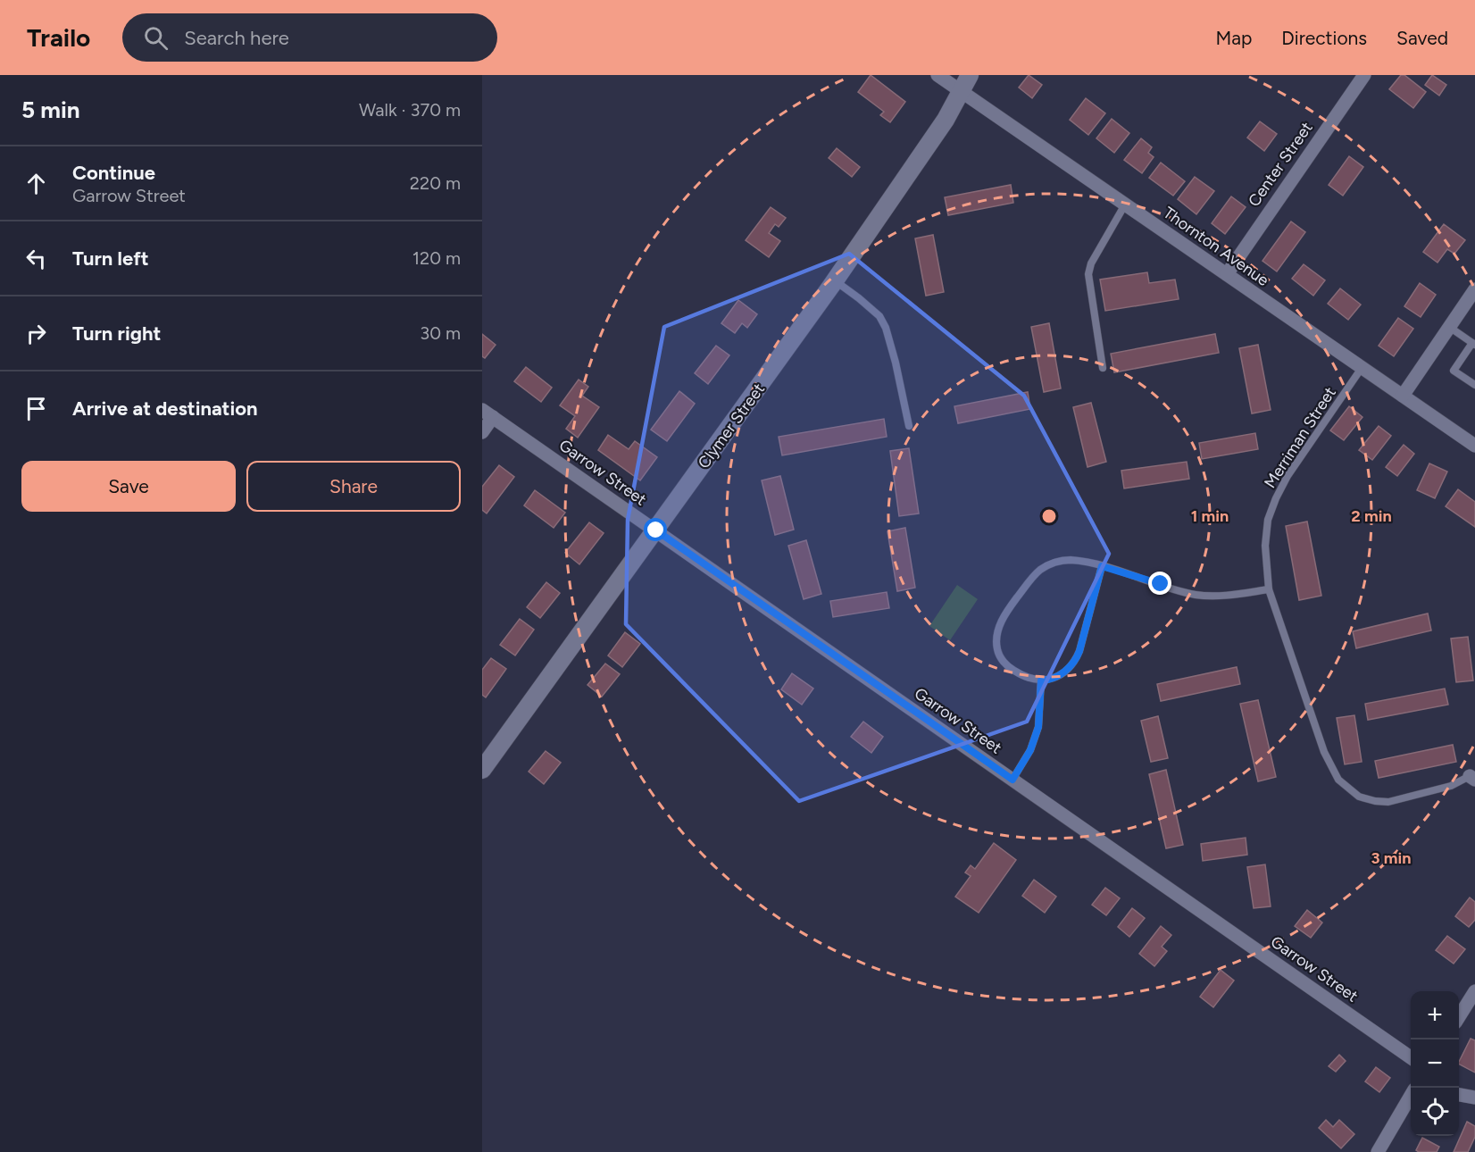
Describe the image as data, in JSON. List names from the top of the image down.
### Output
{
  "streets": {
    "street": [
      "Center Street",
      "Thornton Avenue",
      "Clymer Street",
      "Garrow Street"
    ],
    "lane": ["Merriman Street"]
  },
  "crossings": [
    ["Center Street", "Thornton Avenue"],
    ["Thornton Avenue", "Clymer Street"],
    ["Thornton Avenue", "Merriman Street"],
    ["Clymer Street", "Garrow Street"]
  ],
  "page": {
    "header": "Trailo",
    "search": "Search here",
    "nav": ["Map", "Directions", "Saved"],
    "heading": ["5 min", "Walk · 370 m"],
    "list": [
      ["Continue", "Garrow Street", "220 m"],
      ["Turn left", "120 m"],
      ["Turn right", "30 m"],
      "Arrive at destination"
    ],
    "buttons": ["Save", "Share"],
    "map_buttons": ["+", "−"]
  },
  "rings": ["1 min", "2 min", "3 min"]
}
